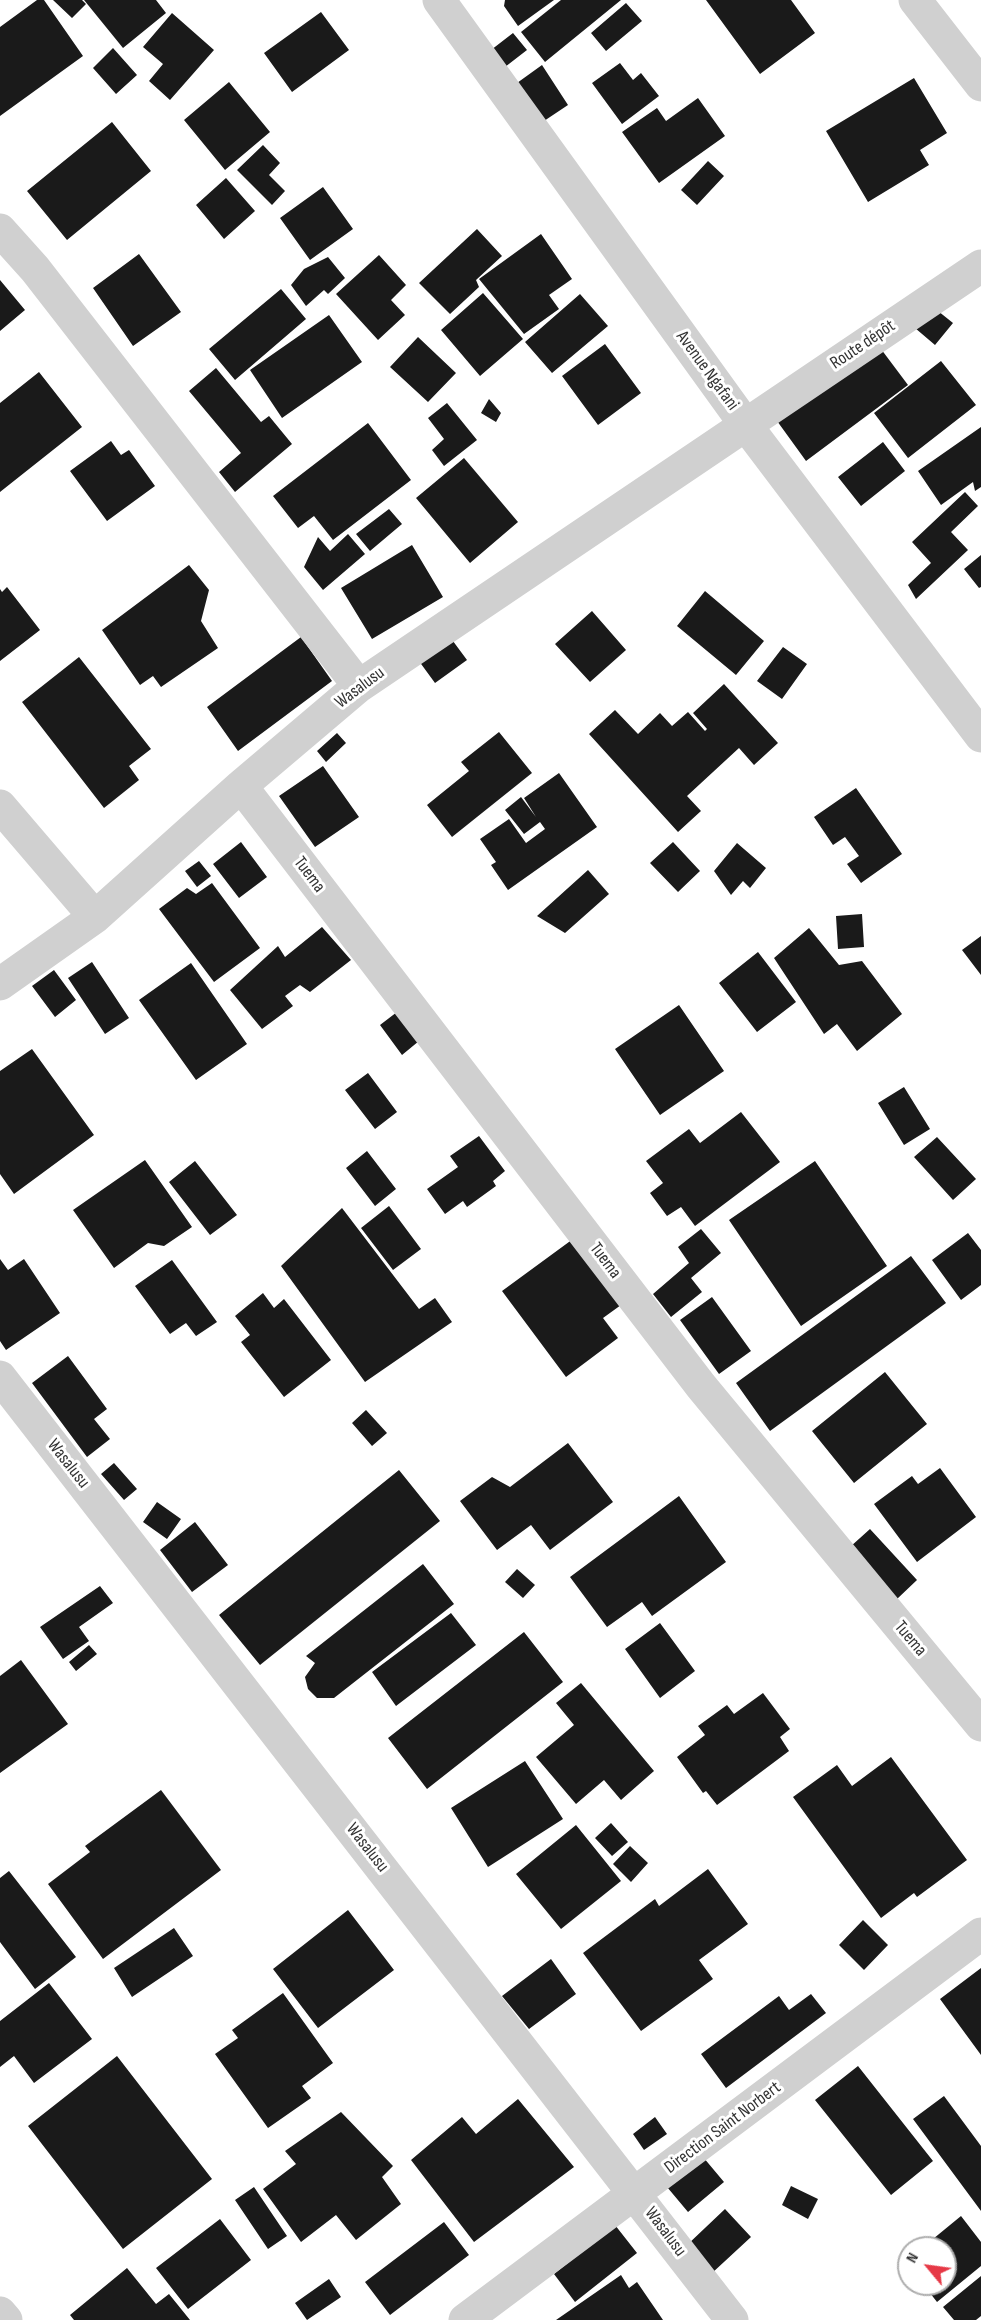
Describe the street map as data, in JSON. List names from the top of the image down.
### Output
{
  "streets": {
    "street": [
      "Route dépôt",
      "Avenue Ngafani",
      "Wasalusu",
      "Tuema",
      "Direction Saint Norbert"
    ]
  },
  "crossings": [
    ["Route dépôt", "Avenue Ngafani"],
    ["Route dépôt", "Wasalusu"],
    ["Avenue Ngafani", "Wasalusu"],
    ["Wasalusu", "Tuema"],
    ["Wasalusu", "Direction Saint Norbert"]
  ],
  "north": "top left"
}
